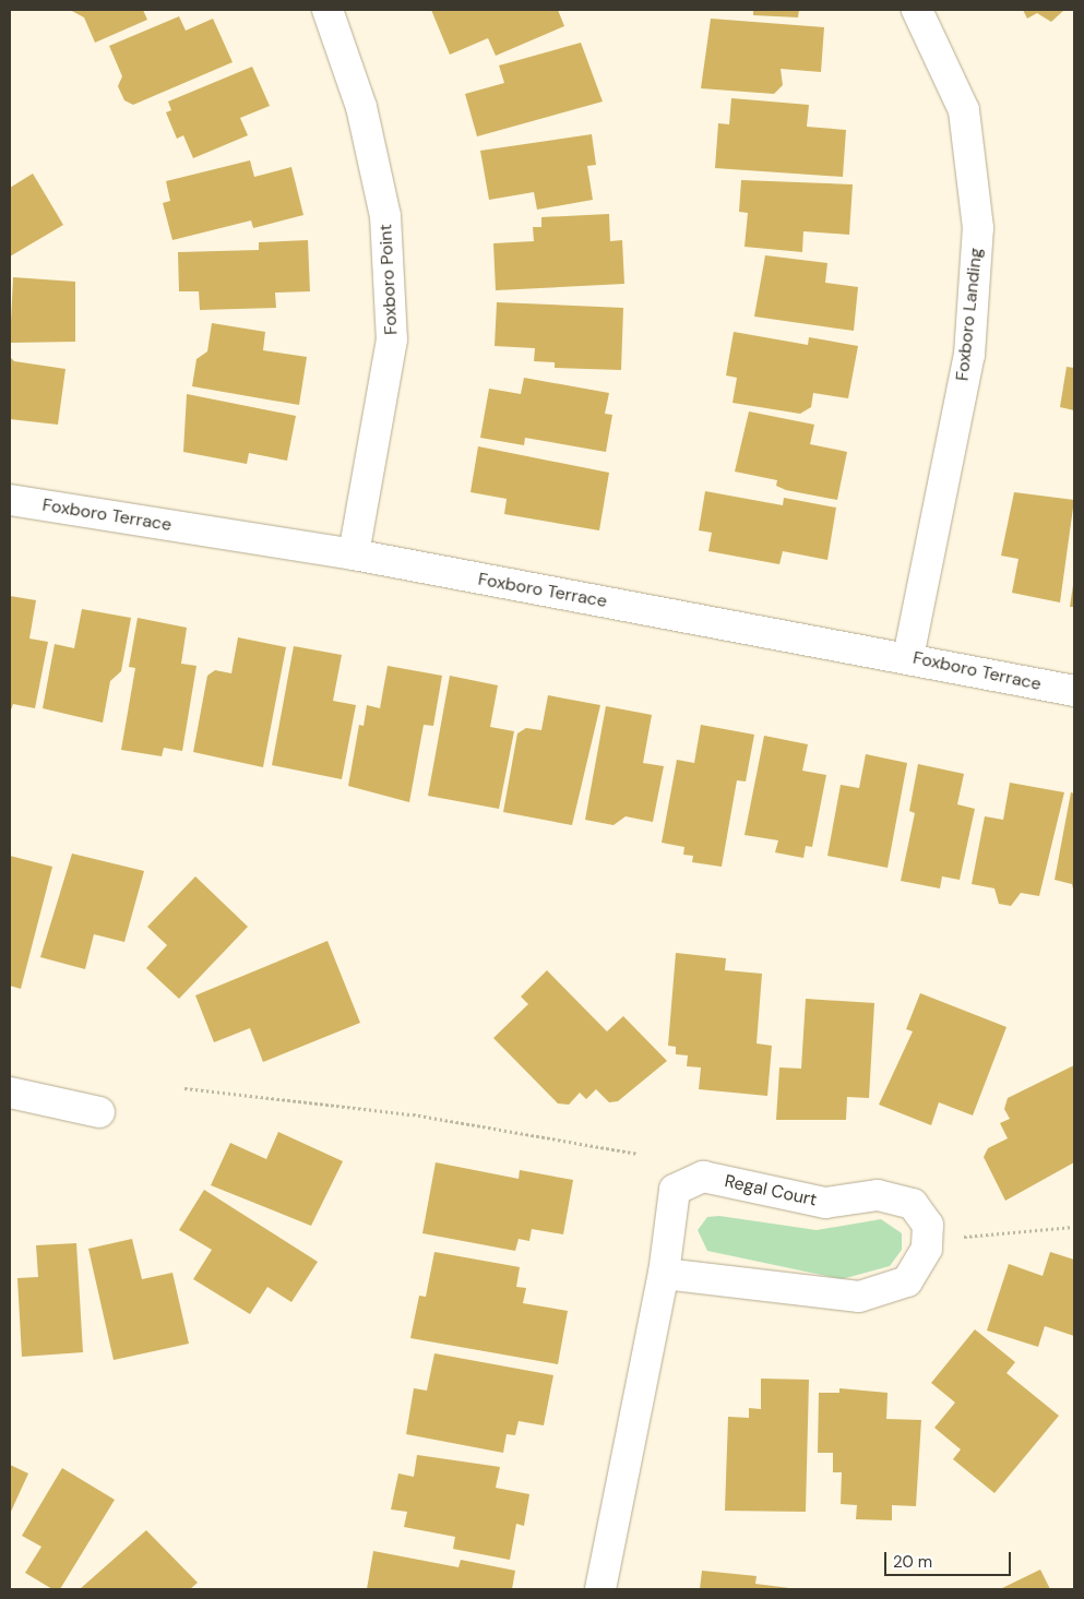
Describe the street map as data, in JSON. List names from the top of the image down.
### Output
{
  "streets": {
    "street": [
      "Foxboro Point",
      "Foxboro Landing",
      "Foxboro Terrace",
      "Regal Court"
    ]
  },
  "crossings": [
    ["Foxboro Point", "Foxboro Terrace"],
    ["Foxboro Landing", "Foxboro Terrace"]
  ],
  "scale_bar": "20 m"
}
